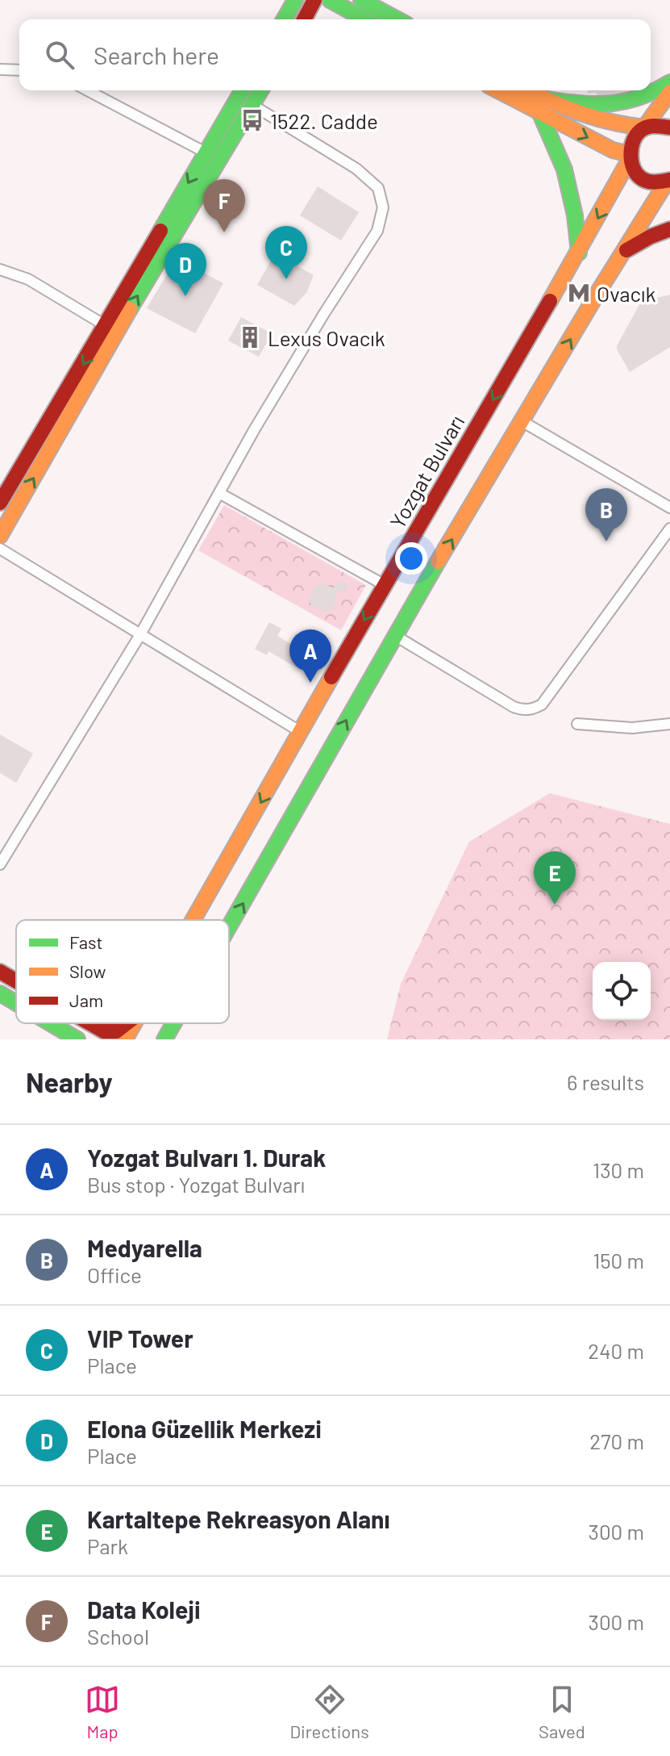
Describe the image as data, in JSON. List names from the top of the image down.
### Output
{
  "streets": {
    "main road": ["Yozgat Bulvarı"]
  },
  "places": {
    "bus stop": ["1522. Cadde"],
    "metro station": ["Ovacık"],
    "building": ["Lexus Ovacık"]
  },
  "legend": ["Fast", "Slow", "Jam"],
  "page": {
    "search": "Search here",
    "pins": [
      "F",
      "C",
      "D",
      "B",
      "A",
      "E"
    ],
    "heading": ["Nearby", "6 results"],
    "list": [
      {
        "mark": "A",
        "name": "Yozgat Bulvarı 1. Durak",
        "note": "Bus stop · Yozgat Bulvarı",
        "value": "130 m"
      },
      {
        "mark": "B",
        "name": "Medyarella",
        "note": "Office",
        "value": "150 m"
      },
      {
        "mark": "C",
        "name": "VIP Tower",
        "note": "Place",
        "value": "240 m"
      },
      {
        "mark": "D",
        "name": "Elona Güzellik Merkezi",
        "note": "Place",
        "value": "270 m"
      },
      {
        "mark": "E",
        "name": "Kartaltepe Rekreasyon Alanı",
        "note": "Park",
        "value": "300 m"
      },
      {
        "mark": "F",
        "name": "Data Koleji",
        "note": "School",
        "value": "300 m"
      }
    ],
    "nav": ["Map", "Directions", "Saved"]
  }
}
